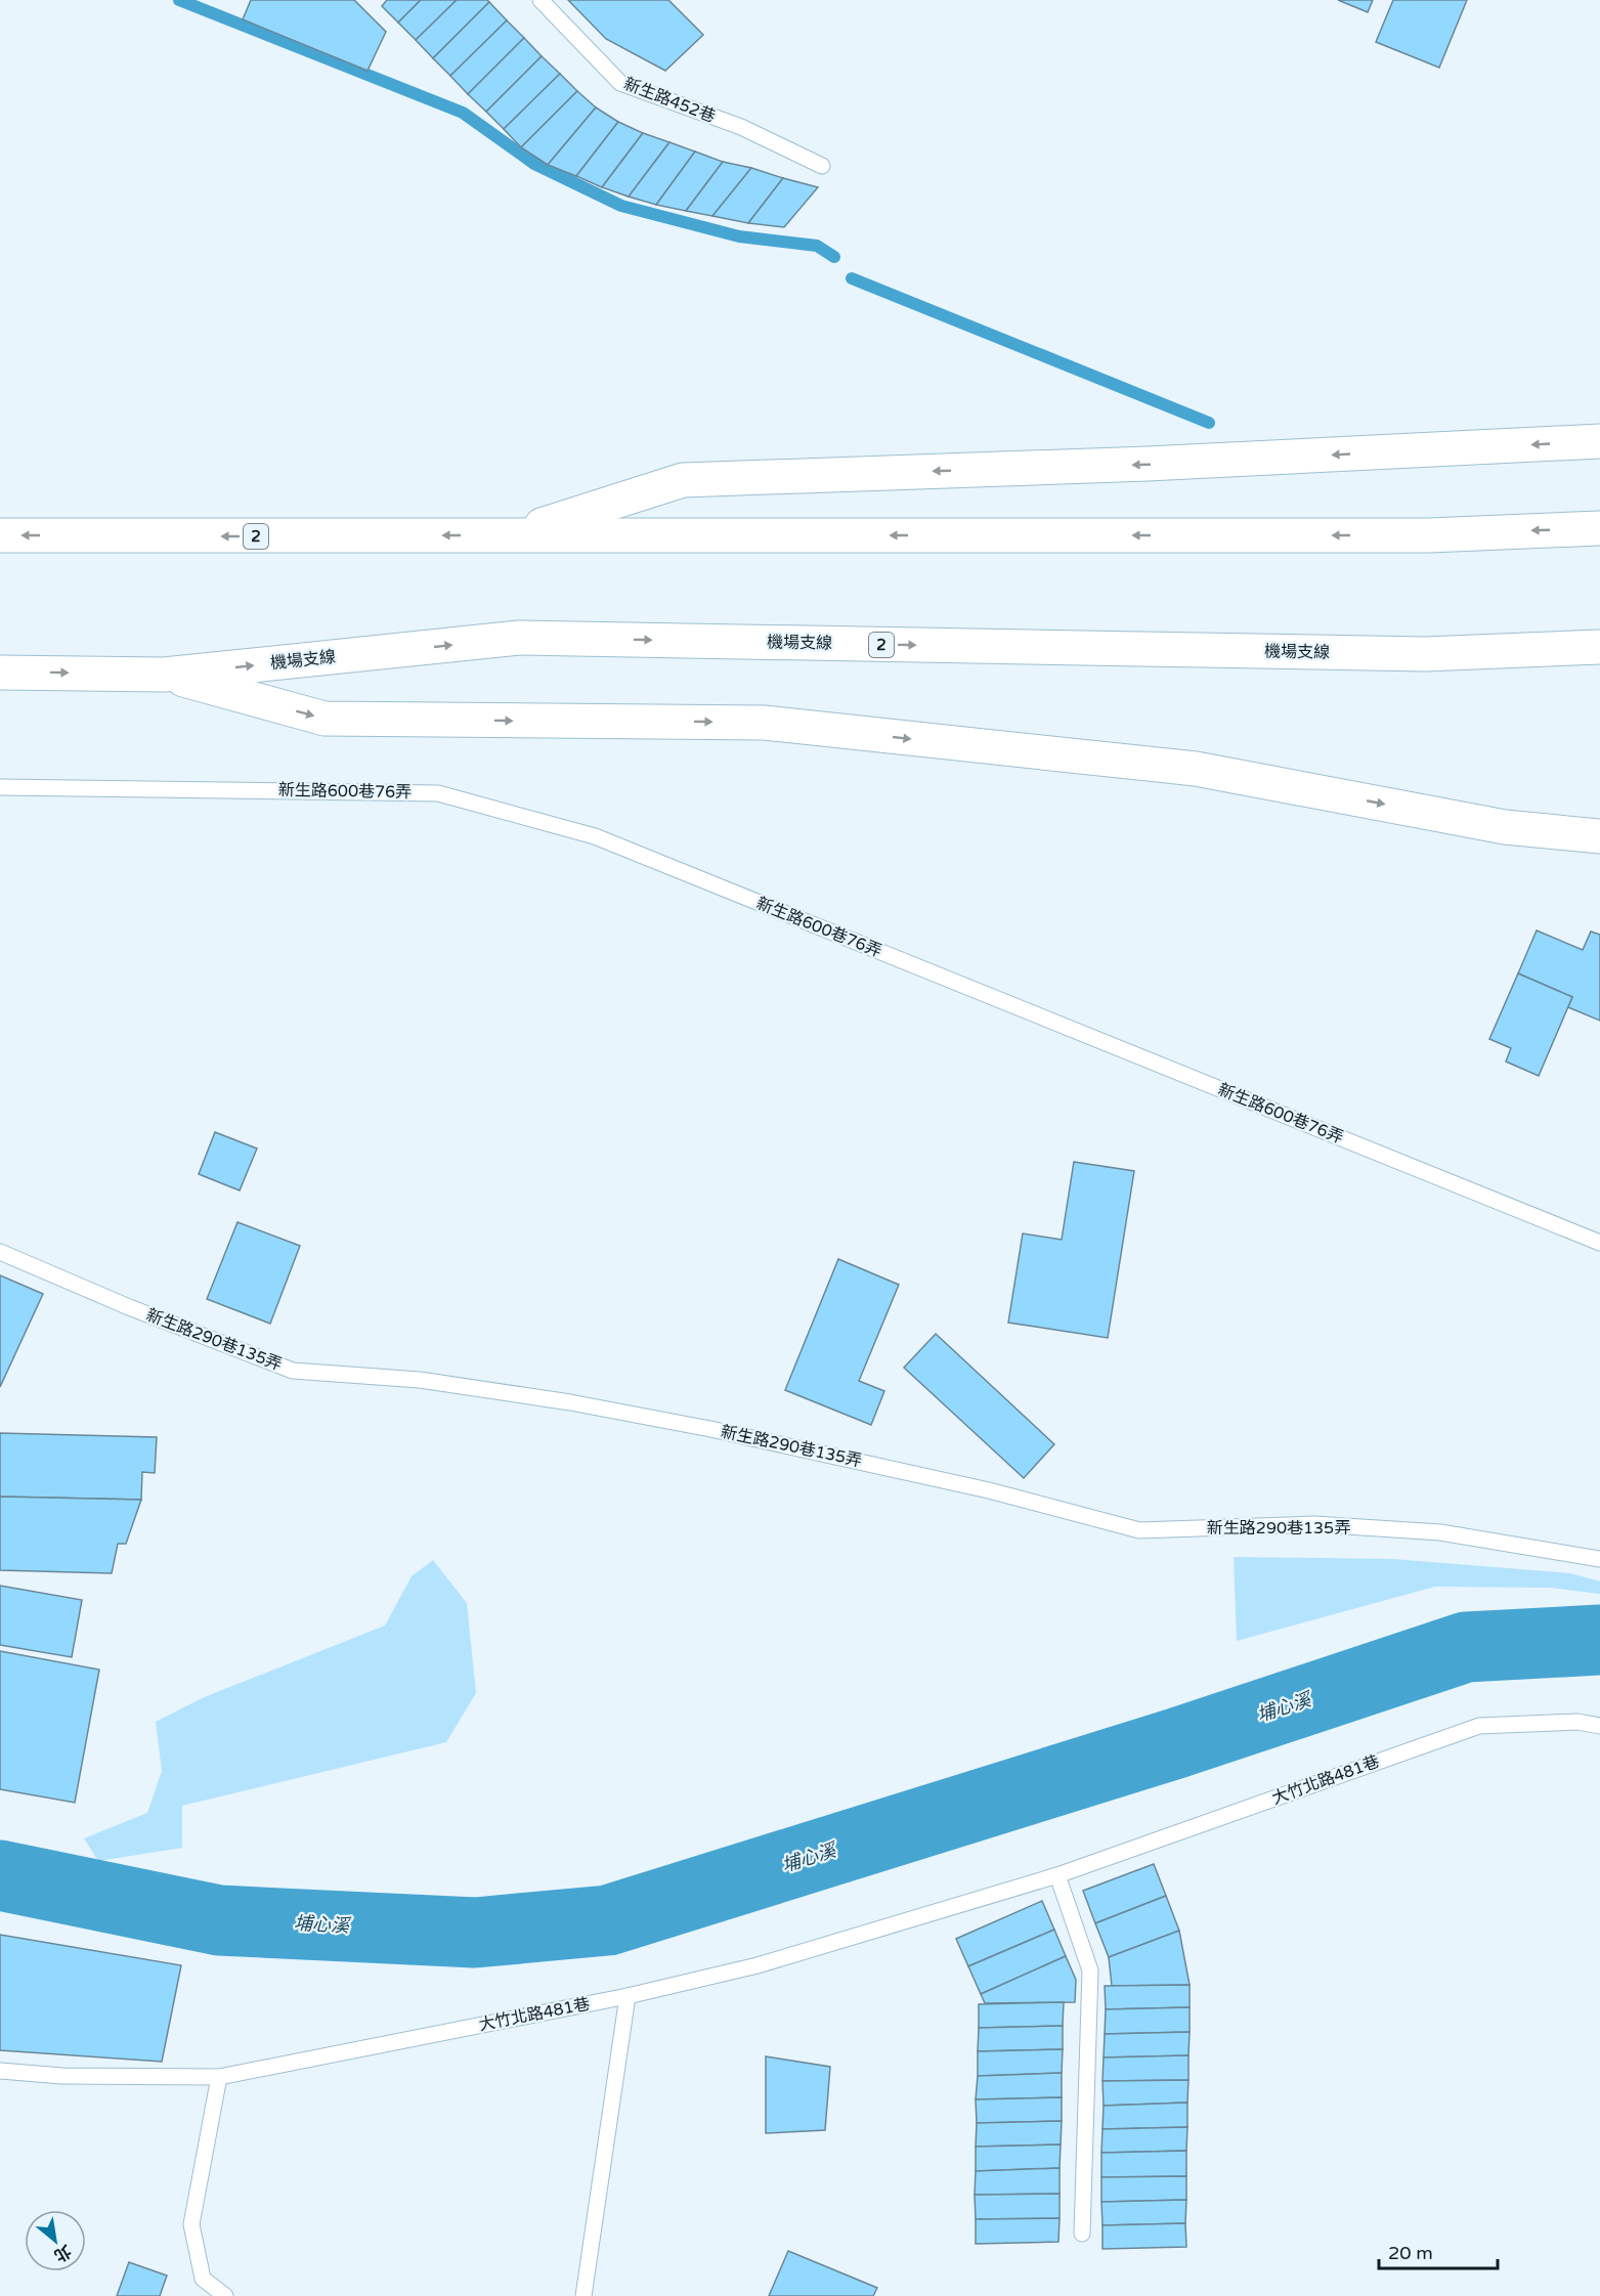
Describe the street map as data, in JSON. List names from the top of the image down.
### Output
{
  "streets": {
    "highway": ["2", "機場支線"],
    "lane": [
      "新生路452巷",
      "新生路600巷76弄",
      "新生路290巷135弄",
      "大竹北路481巷"
    ]
  },
  "water": ["埔心溪"],
  "scale_bar": "20 m",
  "north": "bottom right"
}
